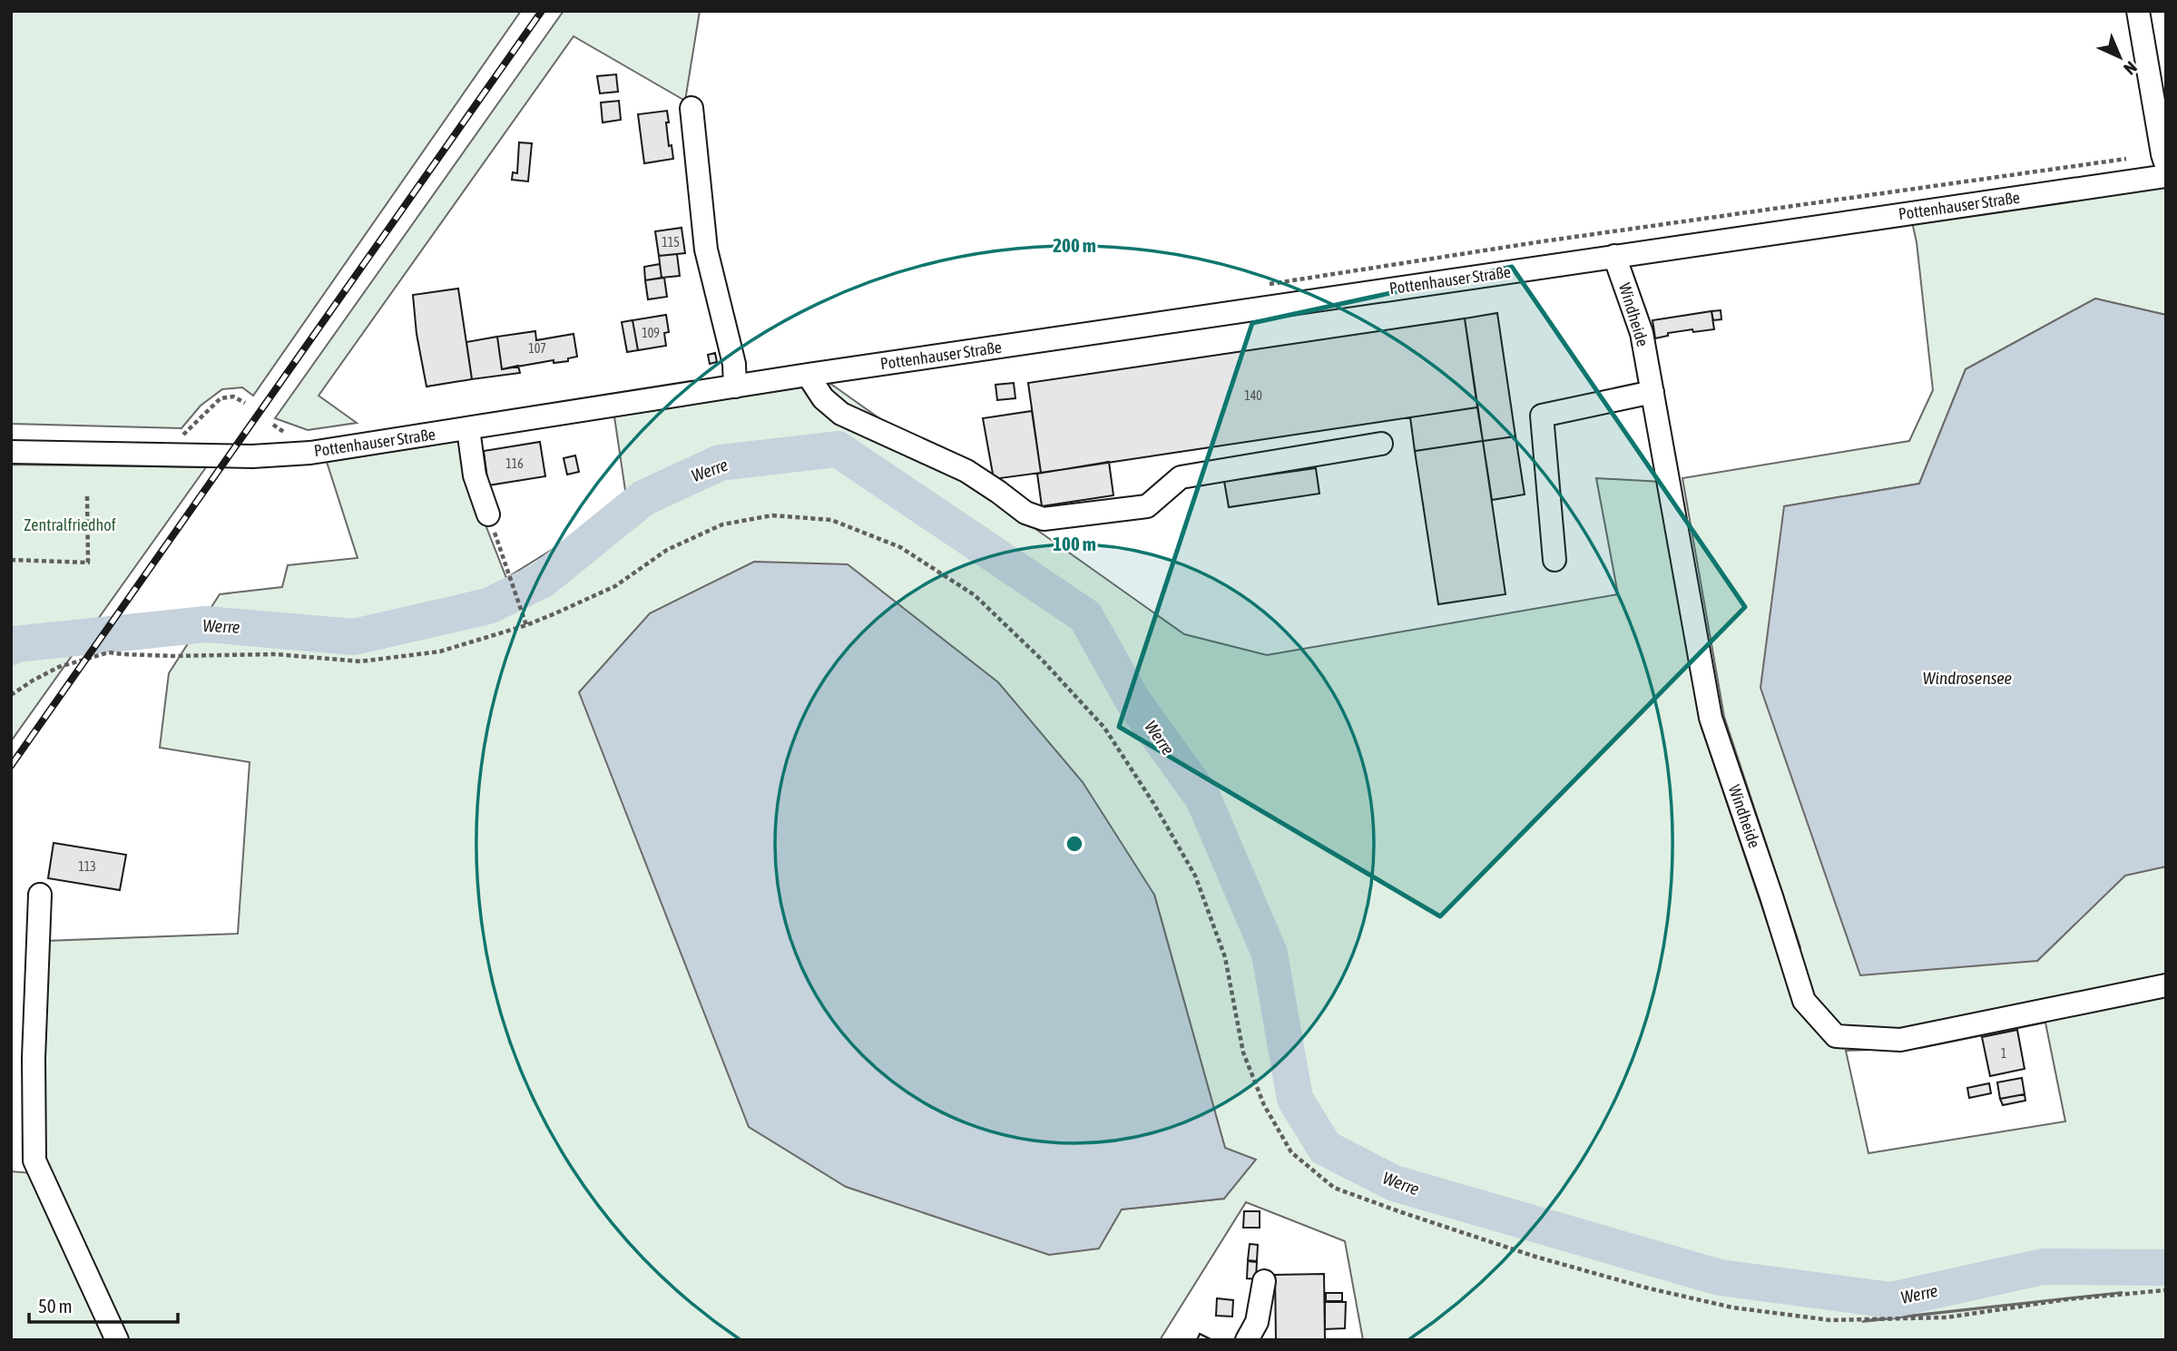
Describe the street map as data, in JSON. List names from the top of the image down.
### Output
{
  "streets": {
    "street": ["Pottenhauser Straße", "Windheide"]
  },
  "crossings": [
    ["Pottenhauser Straße", "Windheide"]
  ],
  "water": ["Werre", "Windrosensee"],
  "parks": ["Zentralfriedhof"],
  "house_numbers": [
    "115",
    "109",
    "107",
    "140",
    "116",
    "113",
    "1"
  ],
  "scale_bar": "50 m",
  "north": "bottom right",
  "rings": ["200 m", "100 m"]
}
